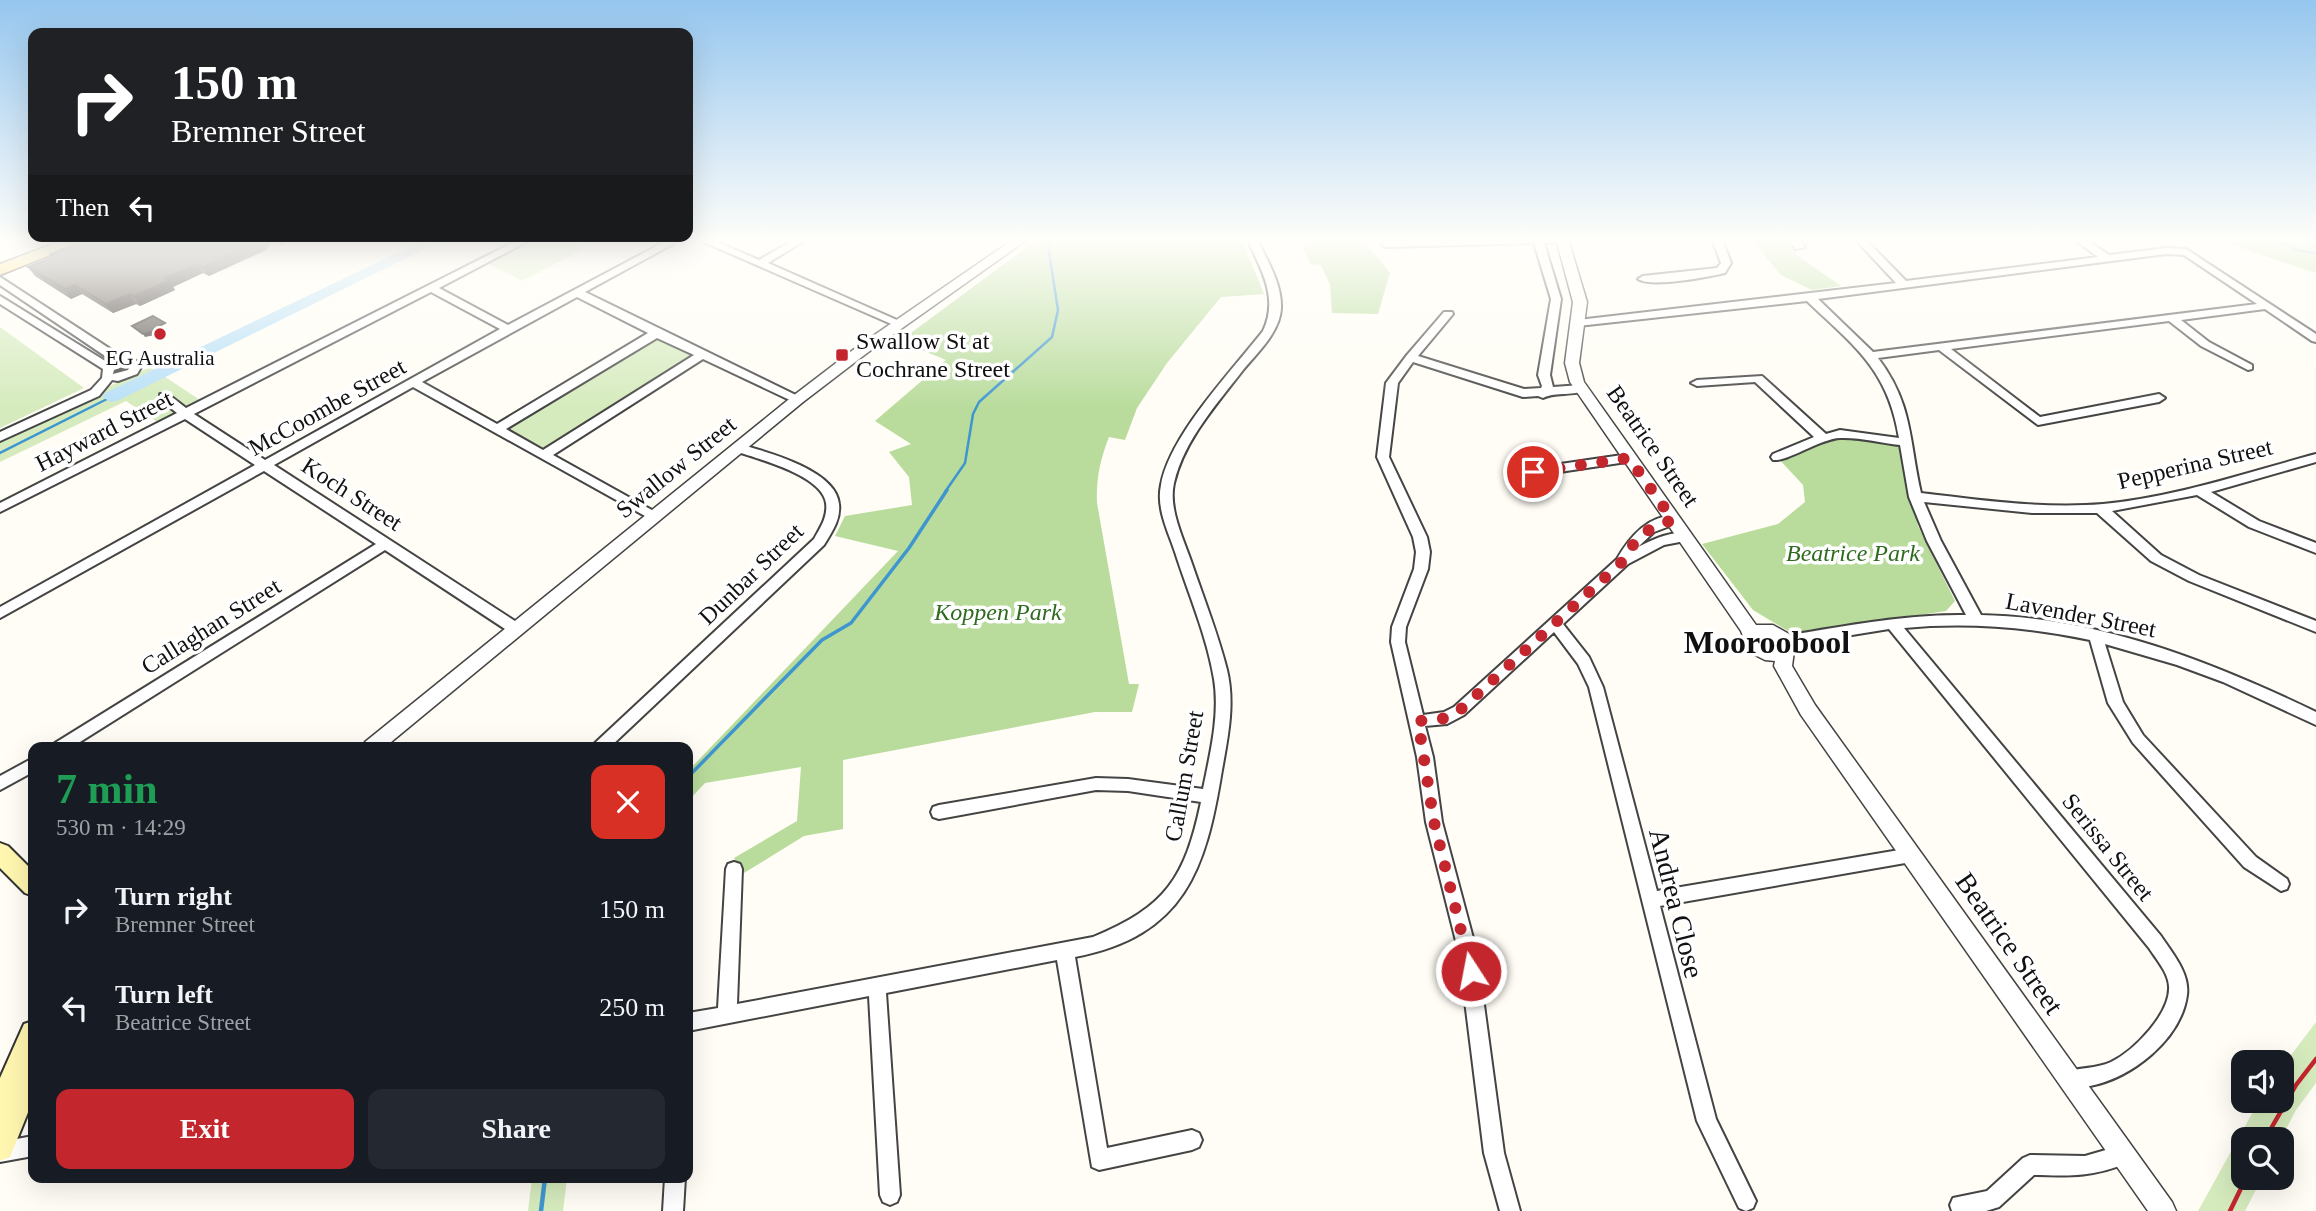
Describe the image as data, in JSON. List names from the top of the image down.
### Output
{
  "streets": {
    "street": [
      "McCoombe Street",
      "Hayward Street",
      "Beatrice Street",
      "Pepperina Street",
      "Swallow Street",
      "Koch Street",
      "Dunbar Street",
      "Lavender Street",
      "Callaghan Street",
      "Callum Street",
      "Serissa Street",
      "Andrea Close"
    ]
  },
  "crossings": [
    ["McCoombe Street", "Koch Street"],
    ["Hayward Street", "Koch Street"],
    ["Beatrice Street", "Lavender Street"],
    ["Beatrice Street", "Serissa Street"],
    ["Swallow Street", "Koch Street"],
    ["Swallow Street", "Dunbar Street"],
    ["Koch Street", "Callaghan Street"],
    ["Lavender Street", "Serissa Street"]
  ],
  "districts": ["Mooroobool"],
  "parks": ["Beatrice Park", "Koppen Park"],
  "places": {
    "other": ["EG Australia"],
    "transit": ["Swallow St at Cochrane Street"]
  },
  "page": {
    "turn": ["150 m", "Bremner Street"],
    "then": "Then",
    "heading": ["7 min", "530 m · 14:29"],
    "list": [
      {
        "name": "Turn right",
        "note": "Bremner Street",
        "value": "150 m"
      },
      {
        "name": "Turn left",
        "note": "Beatrice Street",
        "value": "250 m"
      }
    ],
    "buttons": ["Exit", "Share"]
  }
}
